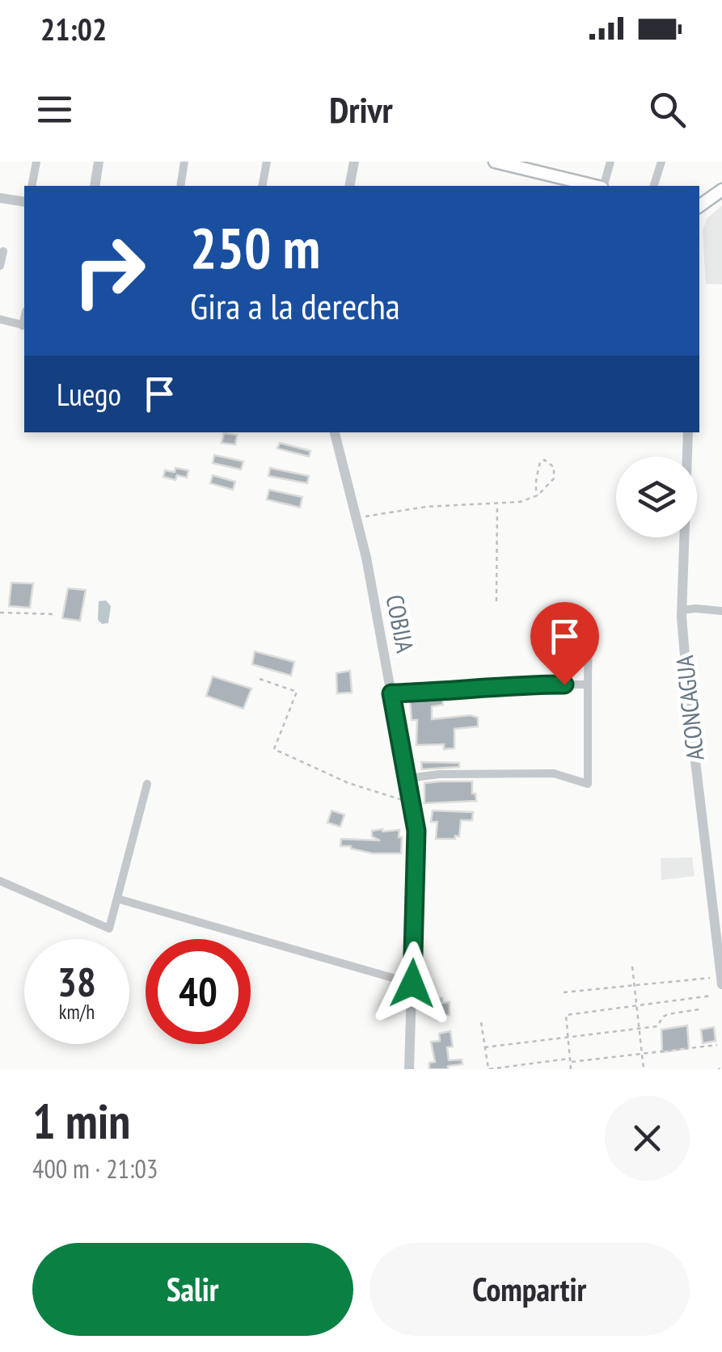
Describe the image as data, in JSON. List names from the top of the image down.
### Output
{
  "streets": {
    "street": ["COBIJA", "ACONCAGUA"]
  },
  "page": {
    "status": "21:02",
    "header": "Drivr",
    "turn": ["250 m", "Gira a la derecha"],
    "then": "Luego",
    "speed": "38 km/h",
    "limit": "40",
    "heading": ["1 min", "400 m · 21:03"],
    "buttons": ["Salir", "Compartir"]
  }
}
